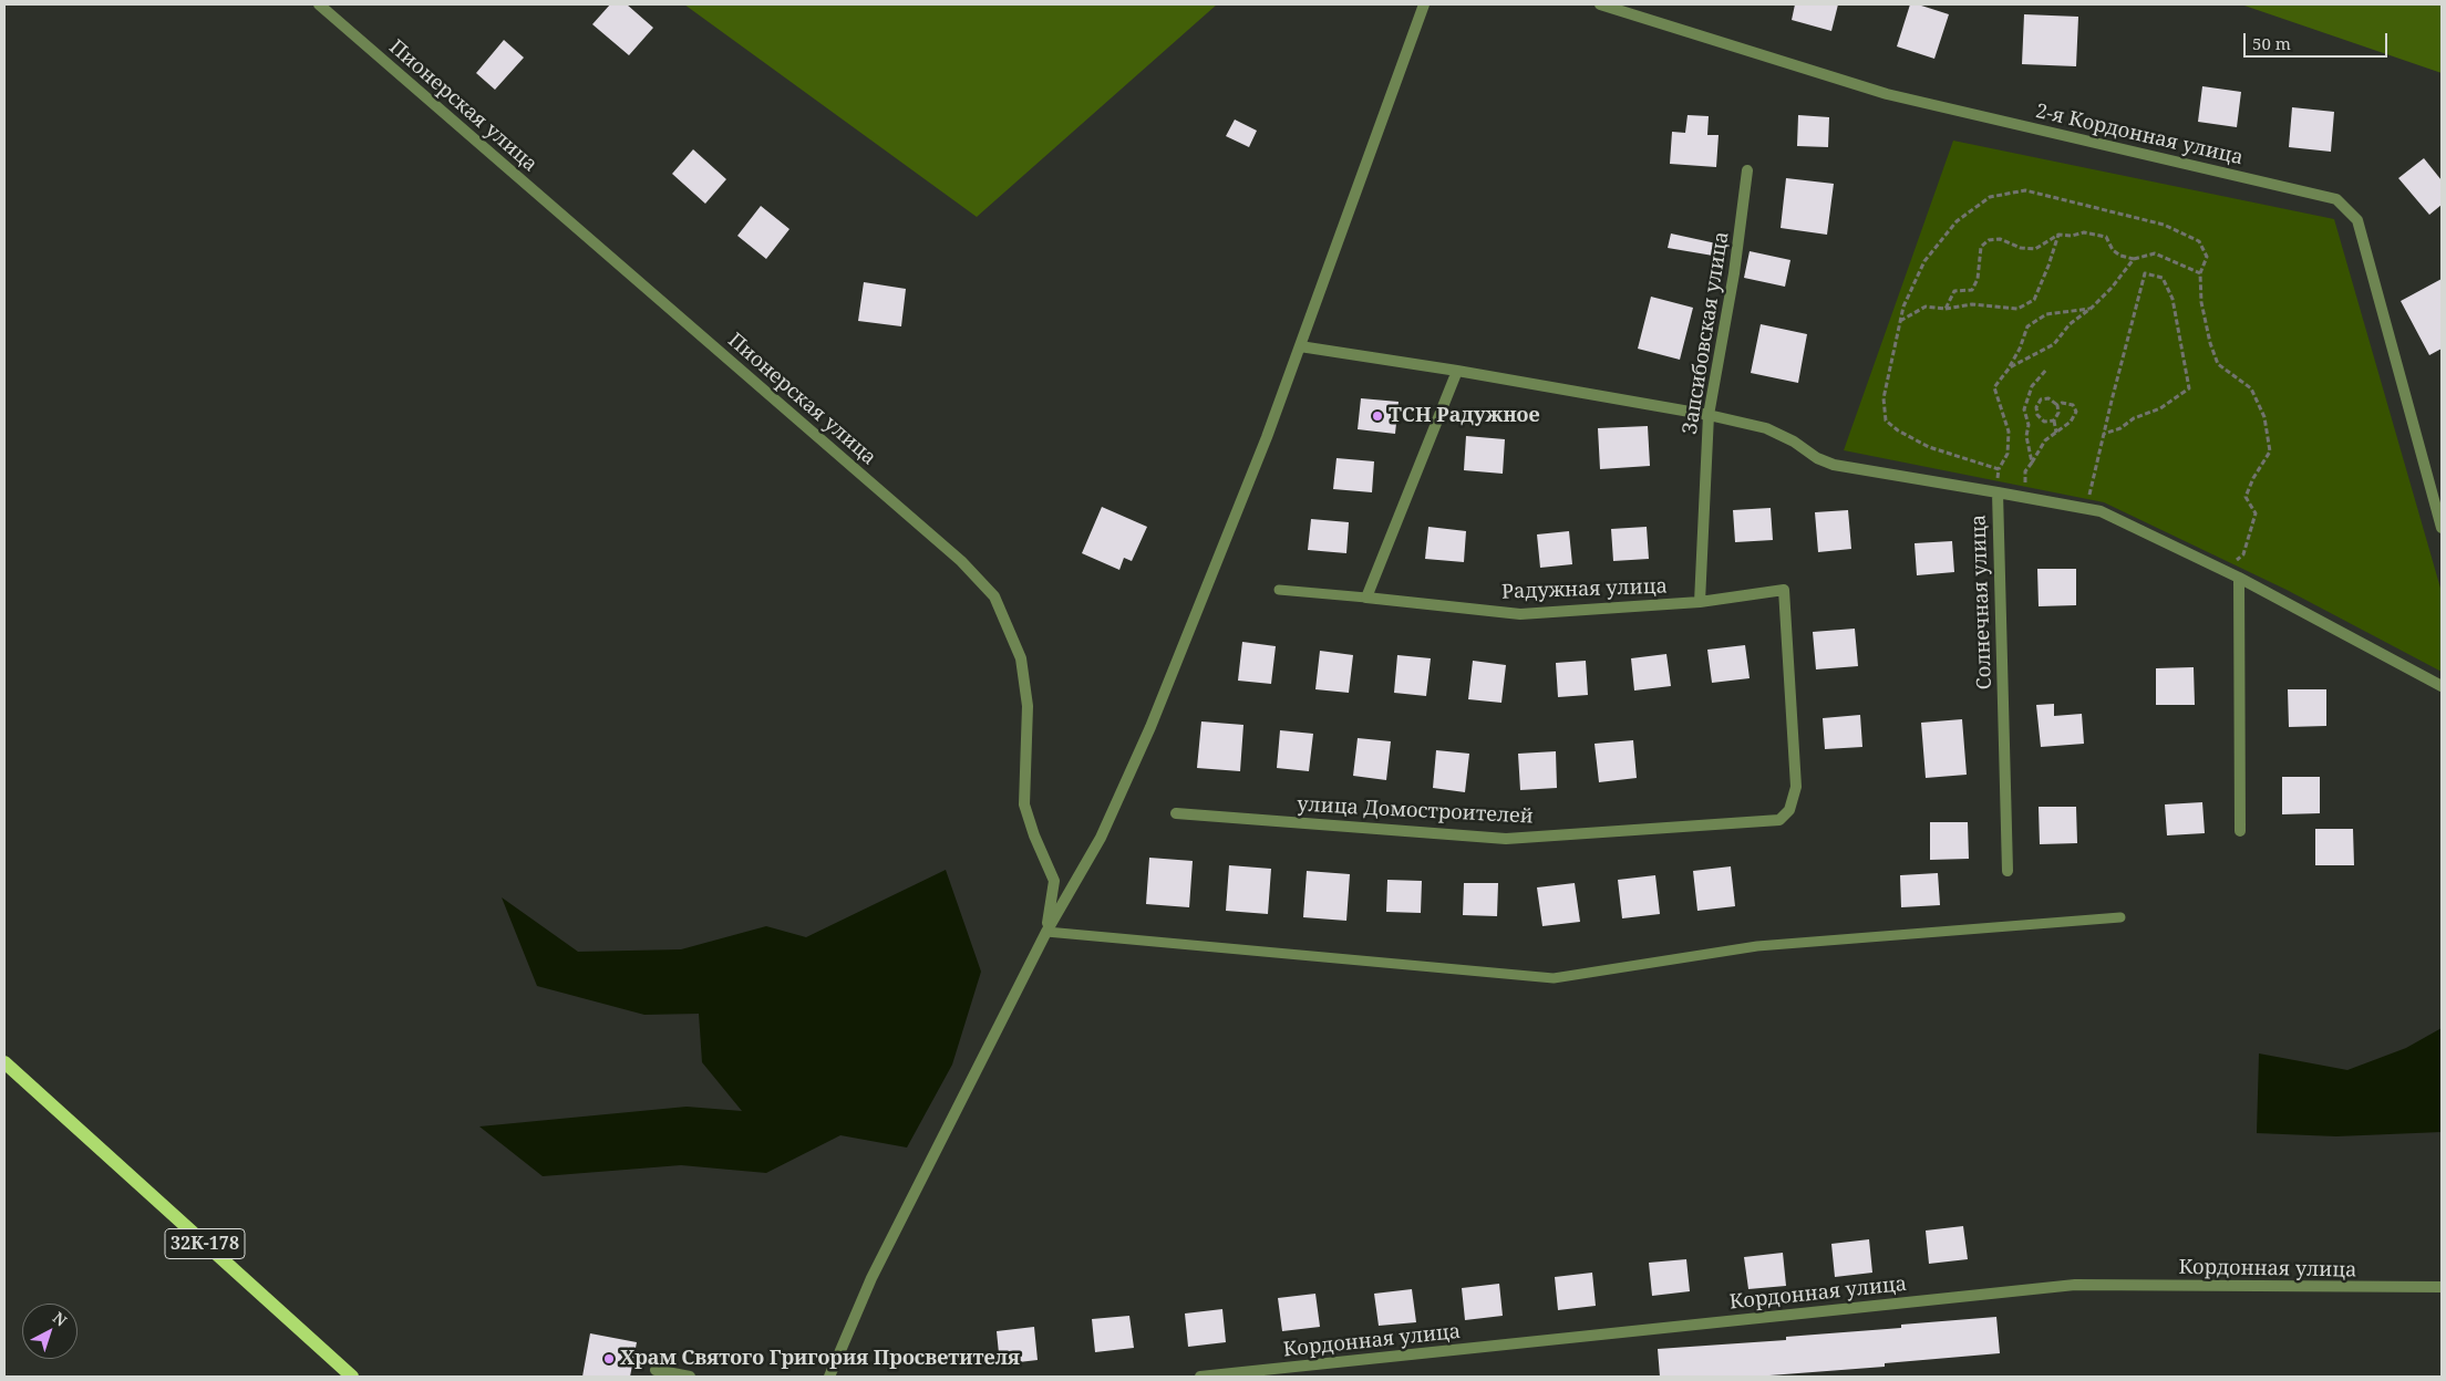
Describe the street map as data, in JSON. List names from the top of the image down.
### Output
{
  "streets": {
    "main road": ["32К-178"],
    "street": [
      "Пионерская улица",
      "2-я Кордонная улица",
      "Запсибовская улица",
      "Радужная улица",
      "Солнечная улица",
      "улица Домостроителей",
      "Кордонная улица"
    ]
  },
  "crossings": [
    ["Запсибовская улица", "Радужная улица"],
    ["Радужная улица", "улица Домостроителей"]
  ],
  "places": ["ТСН Радужное", "Храм Святого Григория Просветителя"],
  "scale_bar": "50 m",
  "north": "top right"
}
